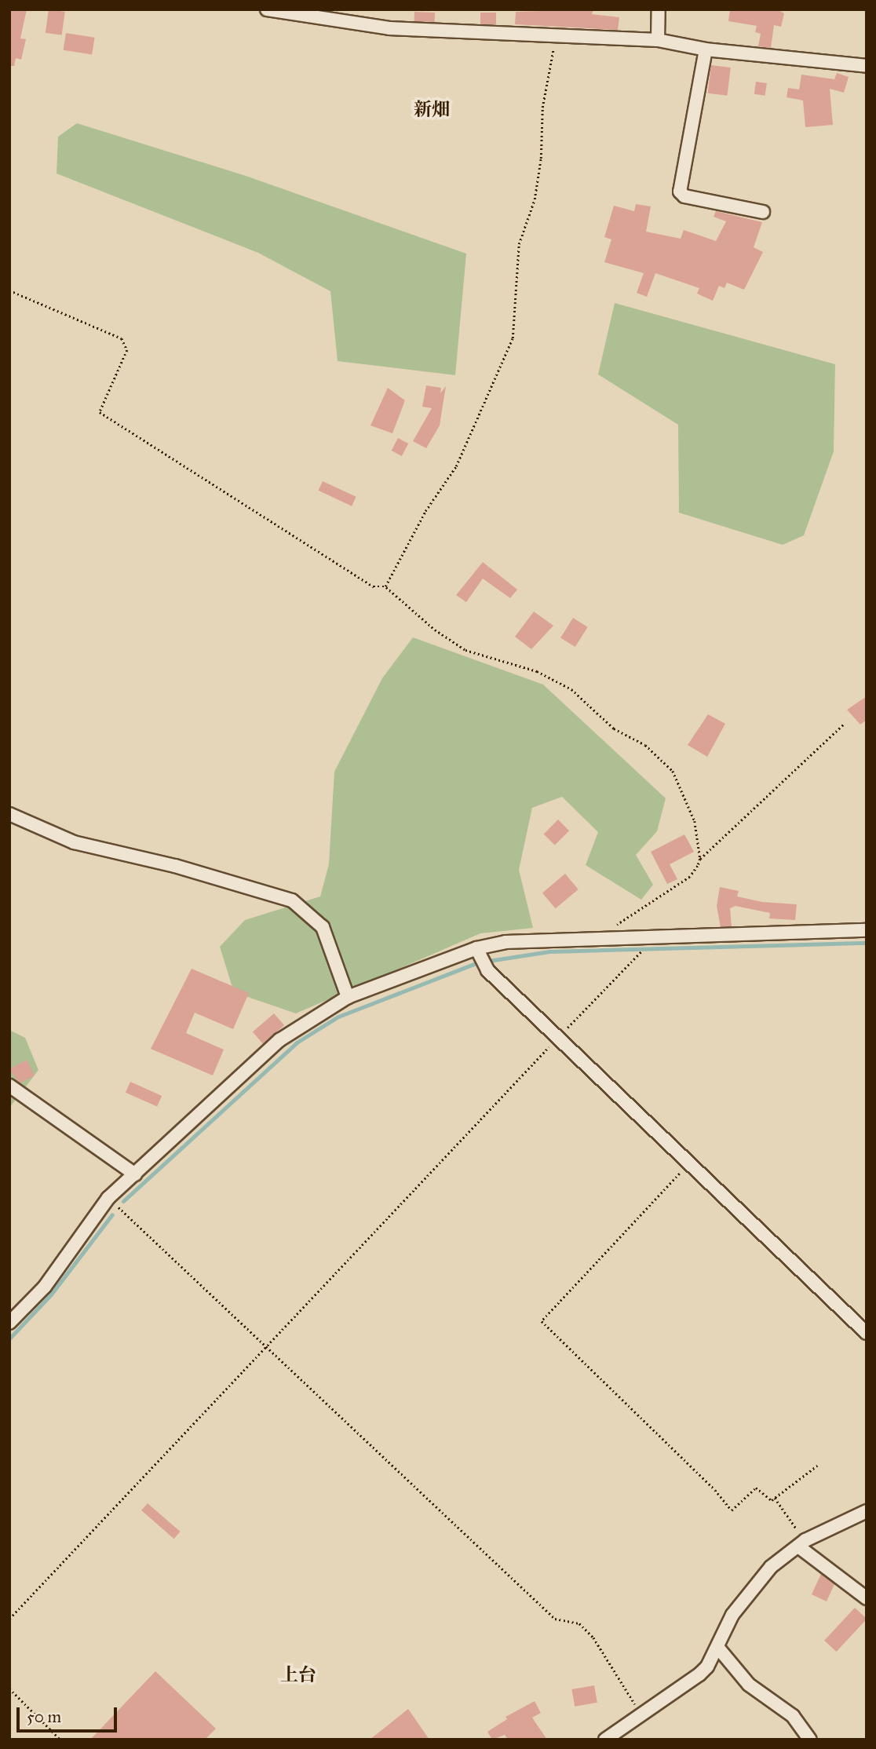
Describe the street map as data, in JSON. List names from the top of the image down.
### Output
{
  "districts": ["新畑", "上台"],
  "scale_bar": "50 m"
}
